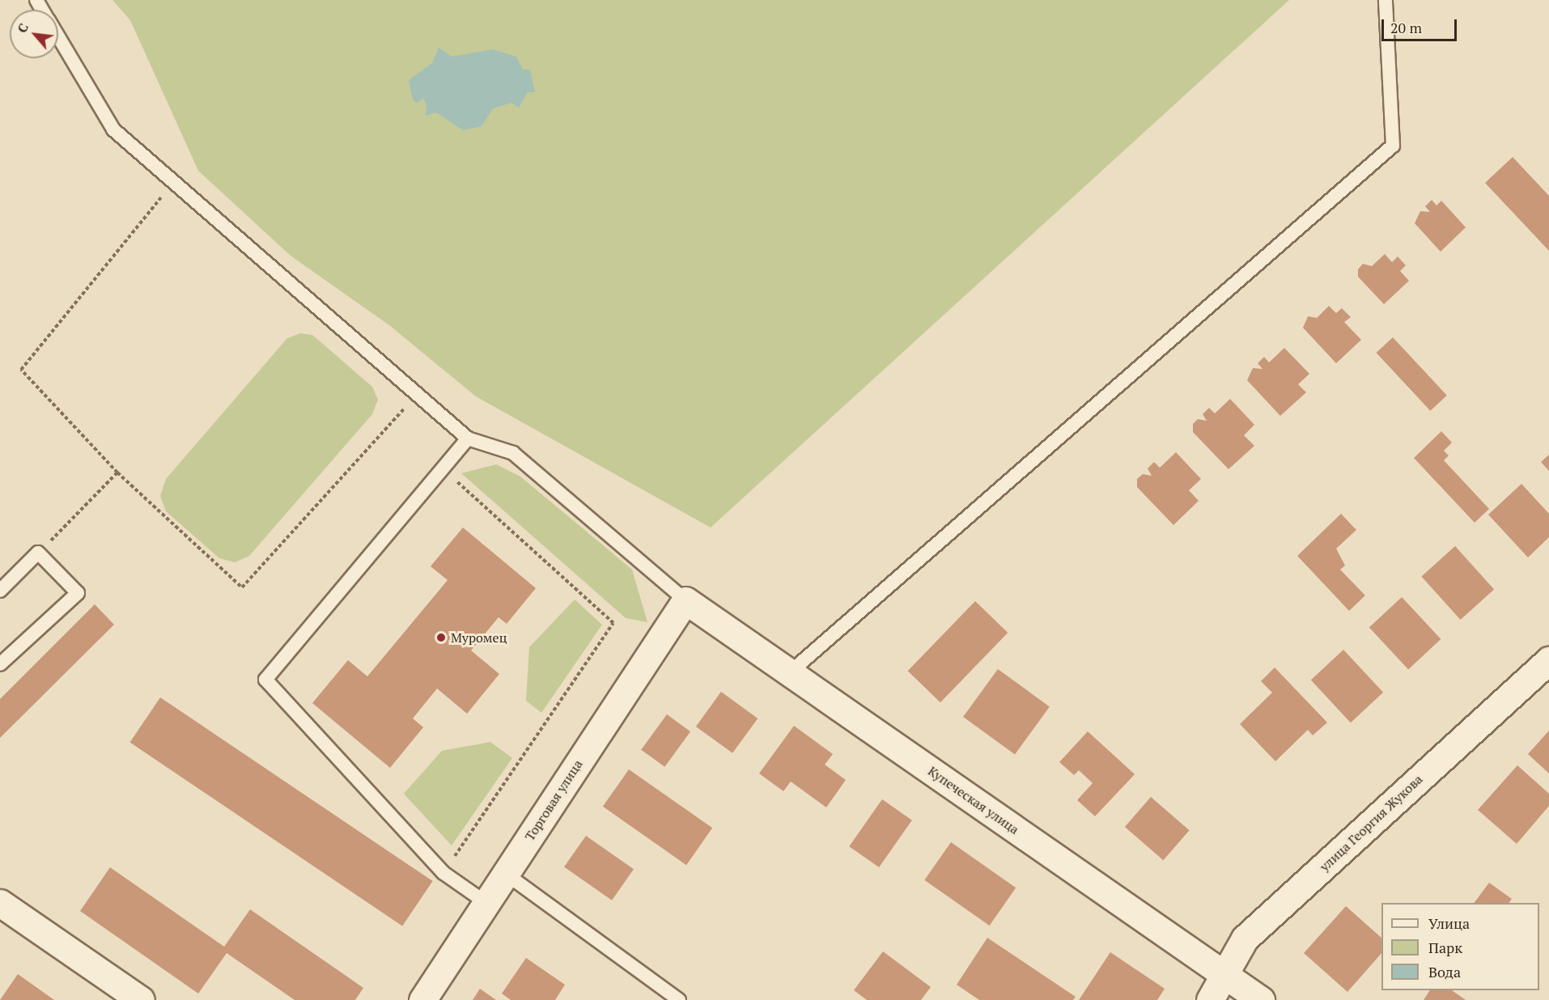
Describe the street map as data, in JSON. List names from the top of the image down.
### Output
{
  "streets": {
    "street": ["Торговая улица", "Купеческая улица", "улица Георгия Жукова"]
  },
  "crossings": [
    ["Торговая улица", "Купеческая улица"],
    ["Купеческая улица", "улица Георгия Жукова"]
  ],
  "places": ["Муромец"],
  "legend": ["Улица", "Парк", "Вода"],
  "scale_bar": "20 m",
  "north": "top left"
}
